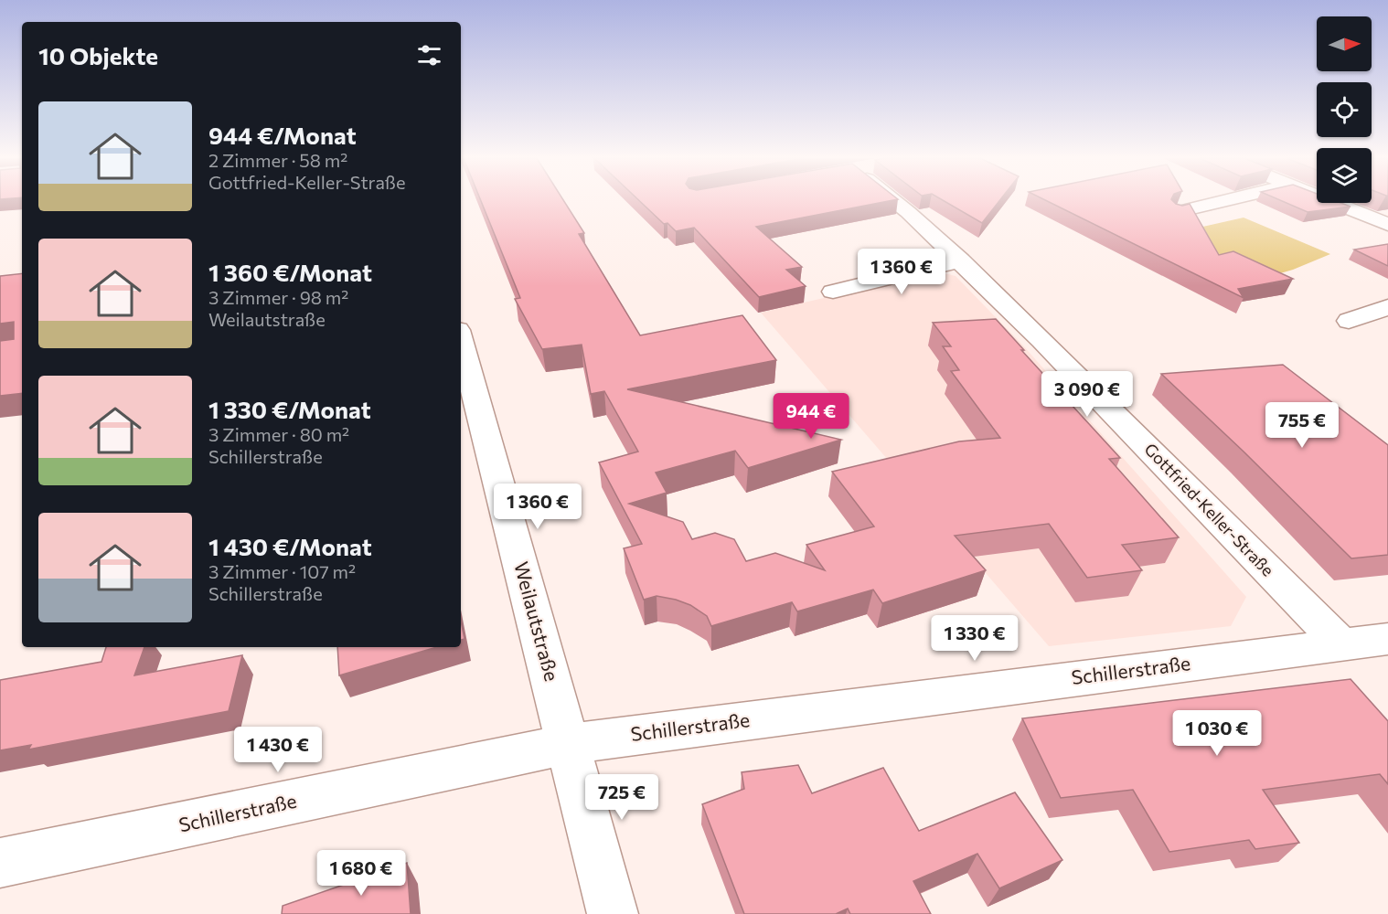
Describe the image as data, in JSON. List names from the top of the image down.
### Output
{
  "streets": {
    "street": ["Gottfried-Keller-Straße", "Weilautstraße", "Schillerstraße"]
  },
  "crossings": [
    ["Gottfried-Keller-Straße", "Schillerstraße"],
    ["Weilautstraße", "Schillerstraße"]
  ],
  "north": "right",
  "page": {
    "heading": "10 Objekte",
    "list": [
      {
        "name": "944 €/Monat",
        "note": "2 Zimmer · 58 m² · Gottfried-Keller-Straße"
      },
      {
        "name": "1 360 €/Monat",
        "note": "3 Zimmer · 98 m² · Weilautstraße"
      },
      {
        "name": "1 330 €/Monat",
        "note": "3 Zimmer · 80 m² · Schillerstraße"
      },
      {
        "name": "1 430 €/Monat",
        "note": "3 Zimmer · 107 m² · Schillerstraße"
      }
    ],
    "price": [
      "1 360 €",
      "3 090 €",
      "944 €",
      "755 €",
      "1 360 €",
      "1 330 €",
      "1 030 €",
      "1 430 €",
      "725 €",
      "1 680 €"
    ]
  }
}
